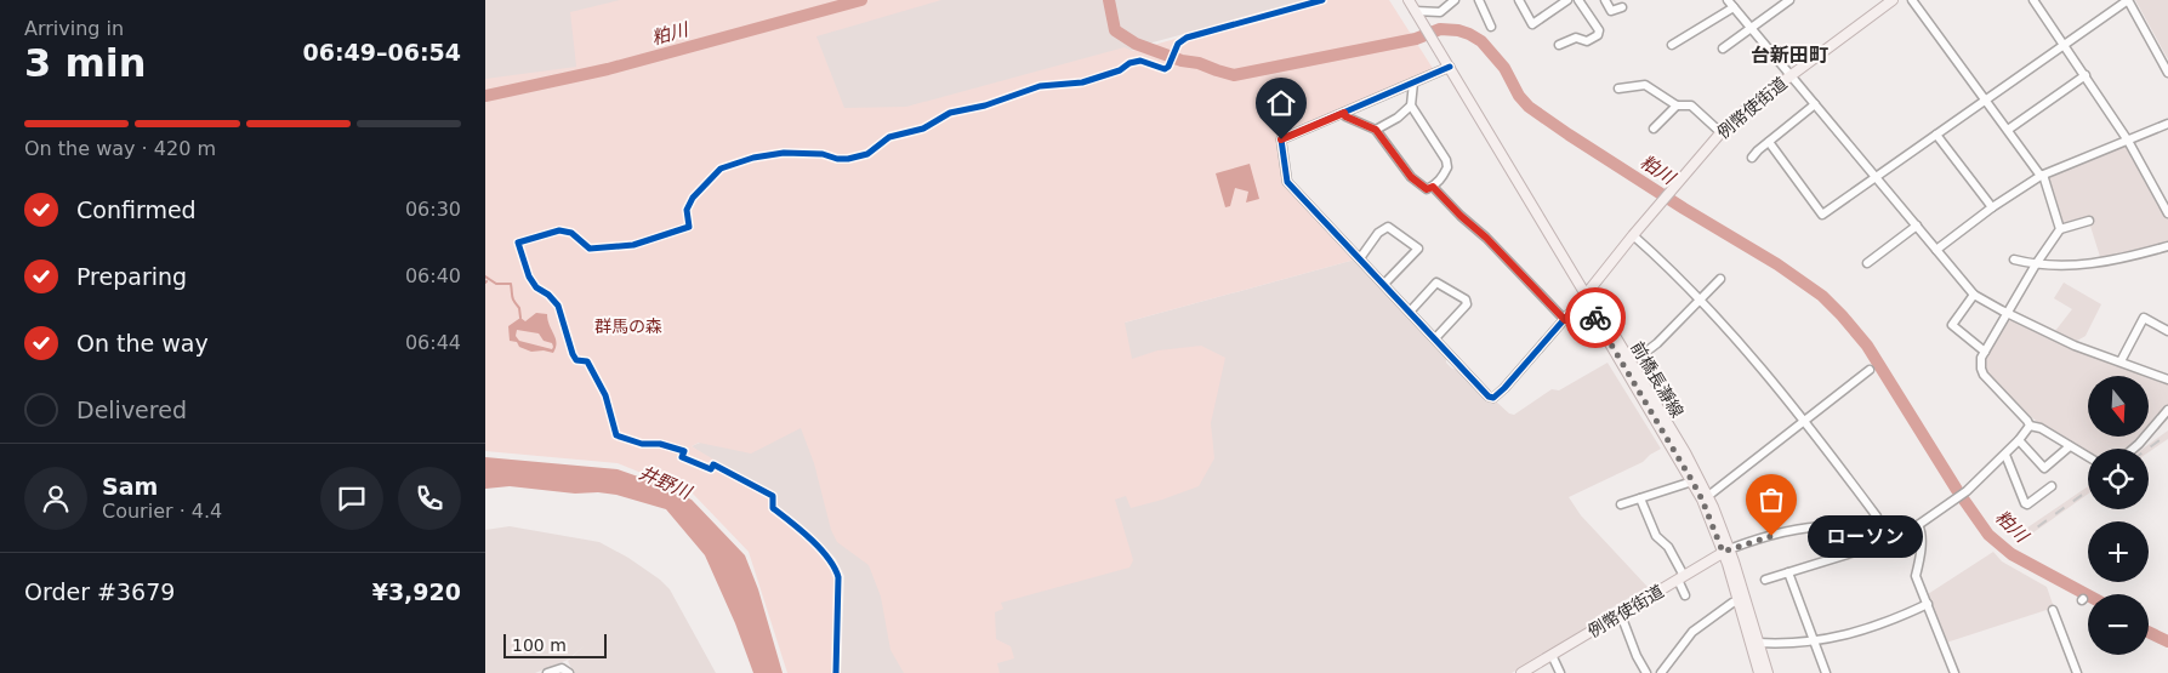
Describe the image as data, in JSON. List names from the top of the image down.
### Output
{
  "streets": {
    "main road": ["例幣使街道", "前橋長瀞線"]
  },
  "crossings": [
    ["例幣使街道", "前橋長瀞線"]
  ],
  "districts": ["台新田町"],
  "water": ["粕川", "井野川"],
  "parks": ["群馬の森"],
  "places": ["ローソン"],
  "scale_bar": "100 m",
  "north": "bottom",
  "page": {
    "heading": ["3 min", "Arriving in", "06:49–06:54"],
    "panel": [
      "Sam",
      "Courier · 4.4",
      "Order #3679",
      "¥3,920"
    ],
    "bar": "On the way · 420 m",
    "list": [
      ["Confirmed", "06:30"],
      ["Preparing", "06:40"],
      ["On the way", "06:44"],
      "Delivered"
    ],
    "map_buttons": ["+", "−"],
    "bubble": "ローソン",
    "scale": "100 m"
  }
}
